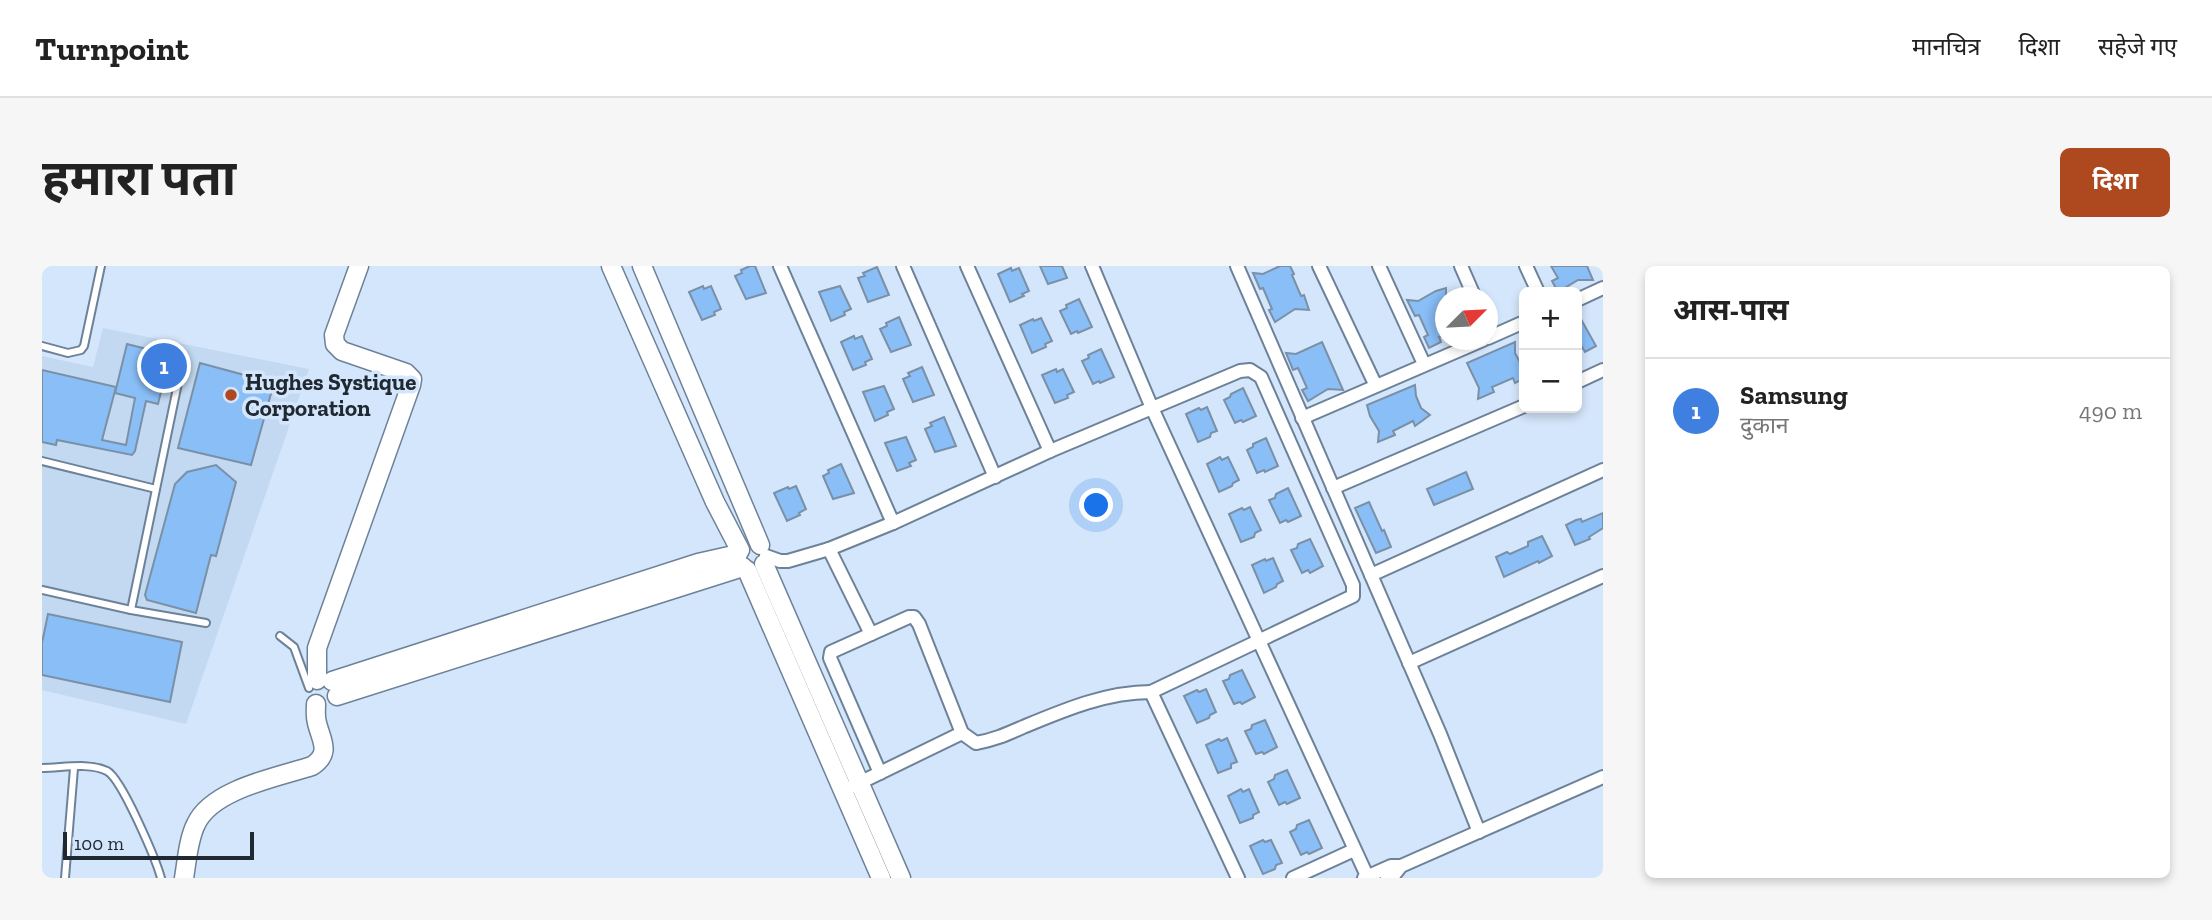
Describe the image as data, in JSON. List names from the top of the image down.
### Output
{
  "places": ["Hughes Systique Corporation"],
  "scale_bar": "100 m",
  "north": "top right",
  "page": {
    "header": "Turnpoint",
    "nav": ["मानचित्र", "दिशा", "सहेजे गए"],
    "buttons": "दिशा",
    "title": "हमारा पता",
    "heading": "आस-पास",
    "map_buttons": ["+", "−"],
    "pins": "1",
    "list": [
      {
        "mark": "1",
        "name": "Samsung",
        "note": "दुकान",
        "value": "490 m"
      }
    ],
    "scale": "100 m"
  }
}
